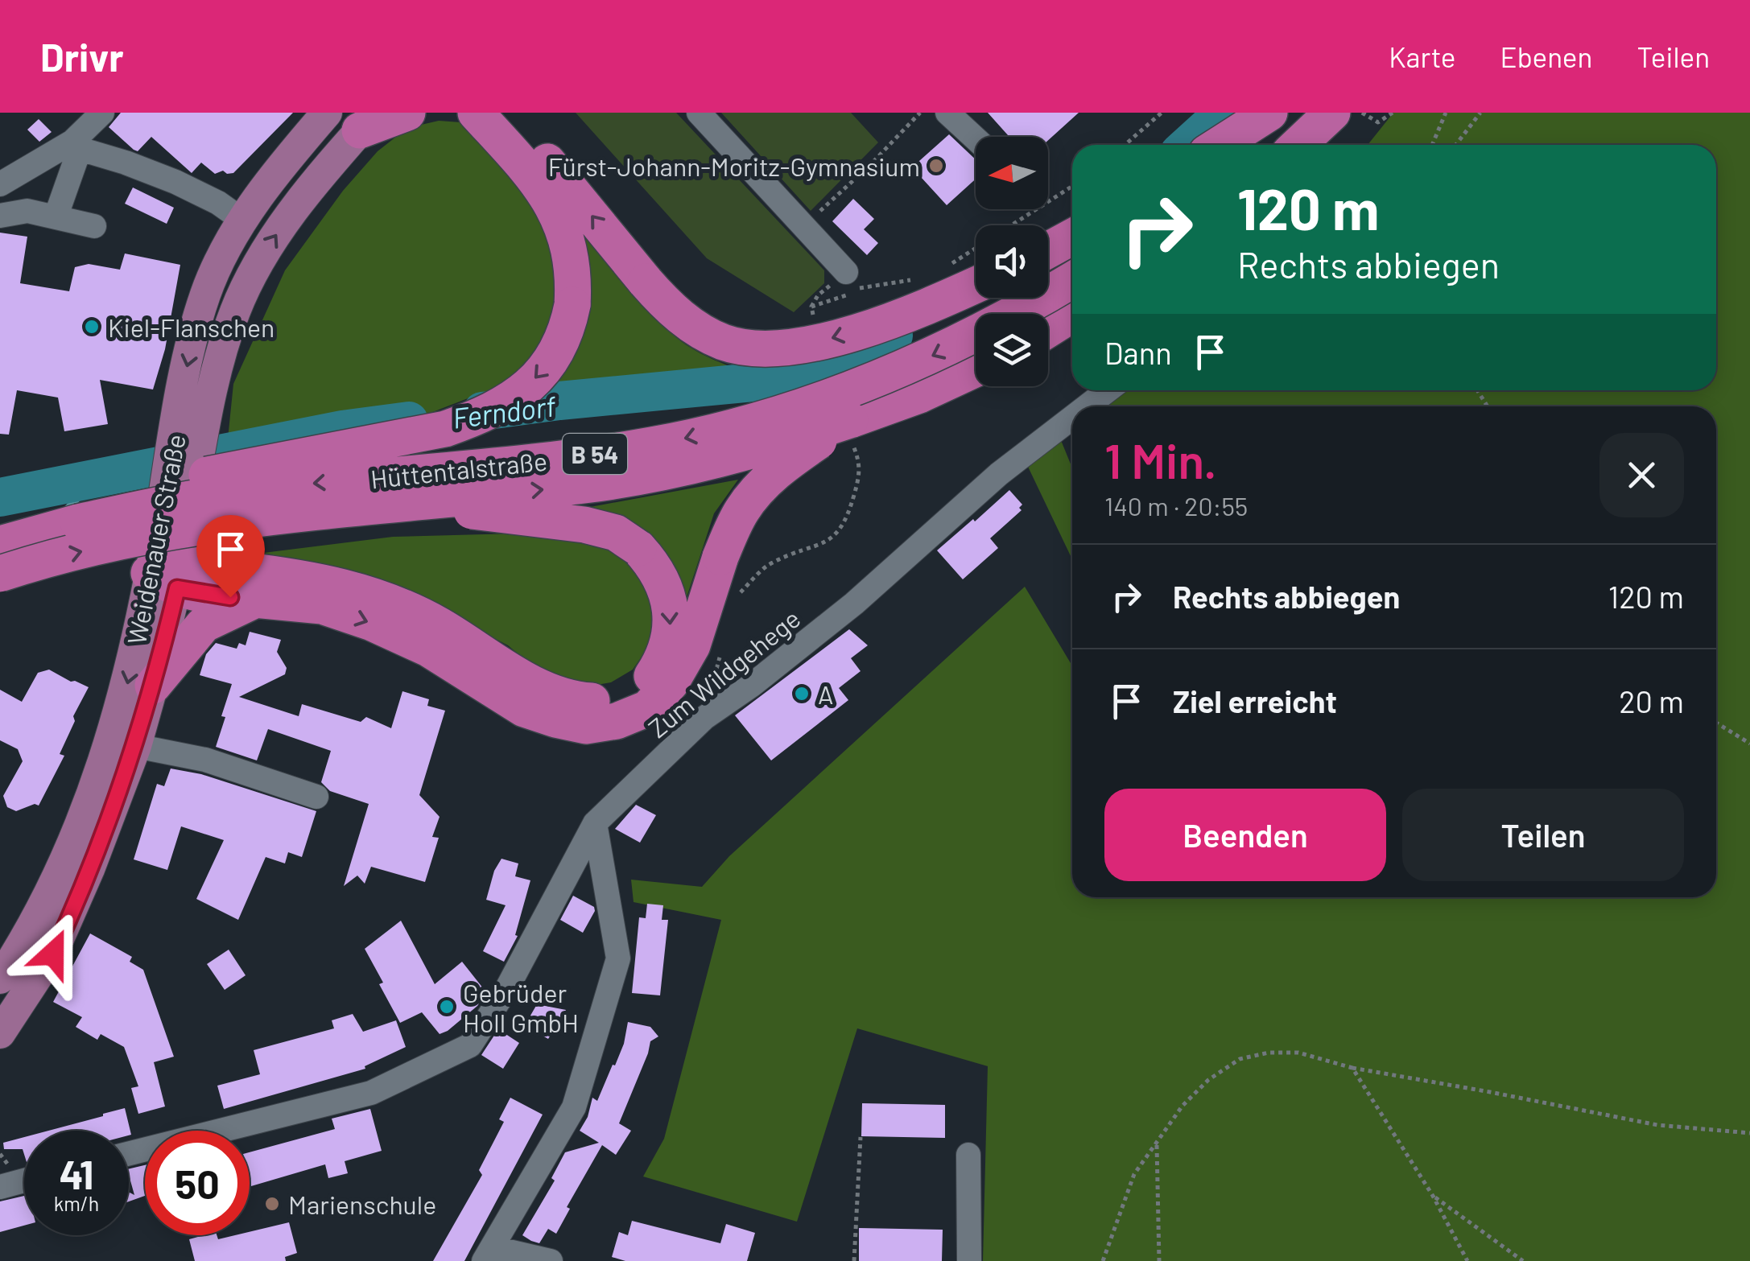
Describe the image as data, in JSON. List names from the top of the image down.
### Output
{
  "streets": {
    "highway": ["B 54", "Hüttentalstraße"],
    "main road": ["Weidenauer Straße"],
    "street": ["Zum Wildgehege"]
  },
  "water": ["Ferndorf"],
  "places": [
    "Fürst-Johann-Moritz-Gymnasium",
    "Kiel-Flanschen",
    "A",
    "Gebrüder Holl GmbH",
    "Marienschule"
  ],
  "north": "left",
  "page": {
    "header": "Drivr",
    "nav": ["Karte", "Ebenen", "Teilen"],
    "turn": ["120 m", "Rechts abbiegen"],
    "then": "Dann",
    "heading": ["1 Min.", "140 m · 20:55"],
    "list": [
      {
        "name": "Rechts abbiegen",
        "value": "120 m"
      },
      {
        "name": "Ziel erreicht",
        "value": "20 m"
      }
    ],
    "buttons": ["Beenden", "Teilen"],
    "speed": "41 km/h",
    "limit": "50"
  }
}
